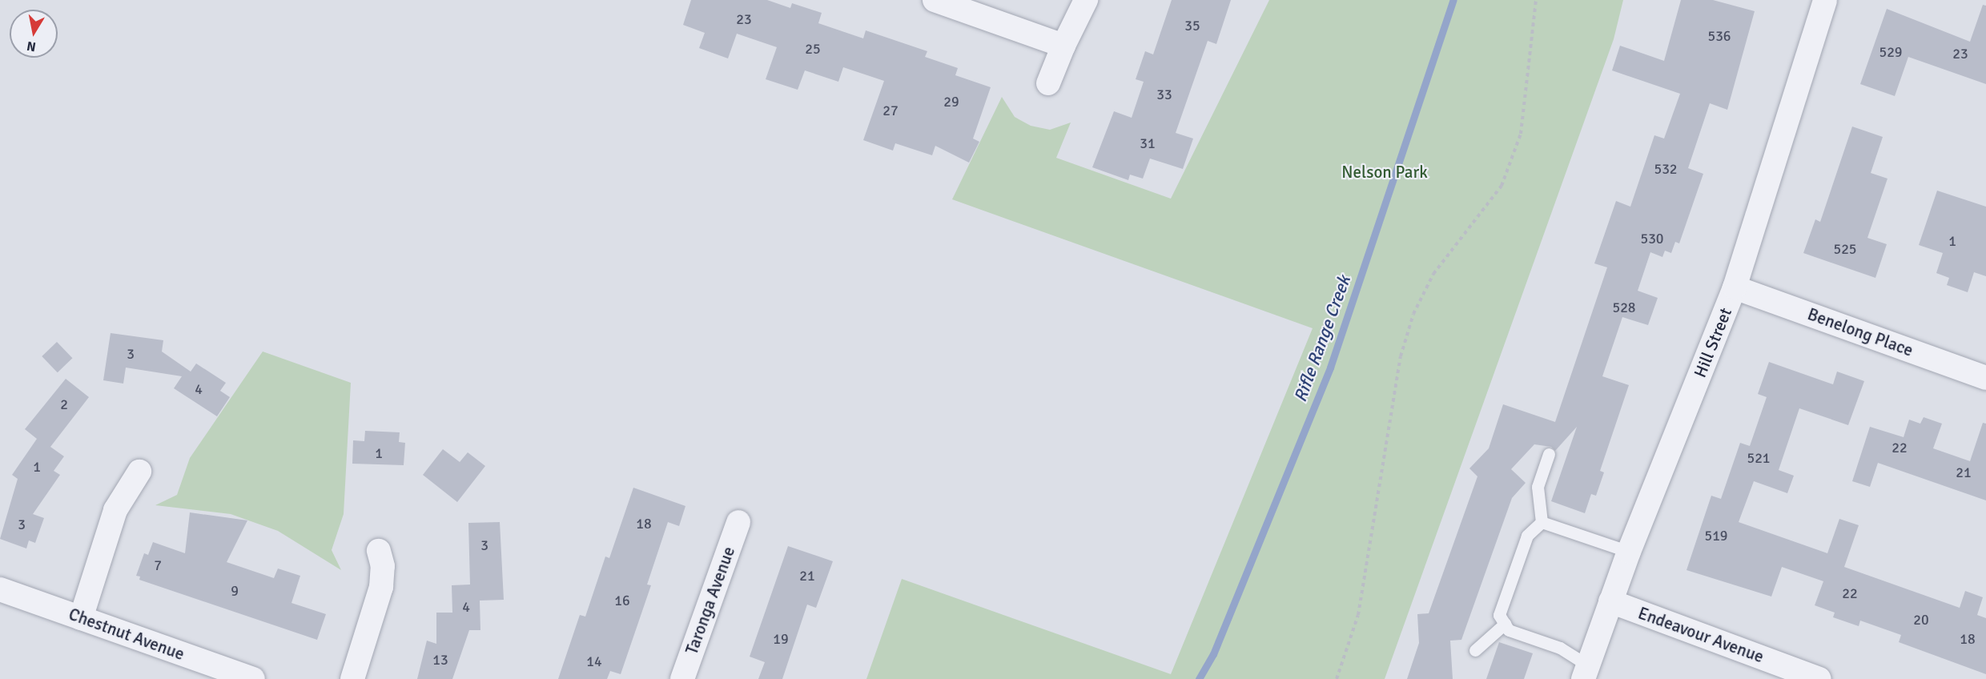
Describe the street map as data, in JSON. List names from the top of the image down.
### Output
{
  "streets": {
    "street": [
      "Benelong Place",
      "Hill Street",
      "Taronga Avenue",
      "Chestnut Avenue",
      "Endeavour Avenue"
    ]
  },
  "crossings": [
    ["Benelong Place", "Hill Street"],
    ["Hill Street", "Endeavour Avenue"]
  ],
  "water": ["Rifle Range Creek"],
  "parks": ["Nelson Park"],
  "house_numbers": [
    "23",
    "35",
    "536",
    "25",
    "529",
    "23",
    "33",
    "29",
    "27",
    "31",
    "532",
    "530",
    "1",
    "525",
    "528",
    "3",
    "4",
    "2",
    "22",
    "1",
    "521",
    "1",
    "21",
    "18",
    "3",
    "519",
    "3",
    "7",
    "21",
    "9",
    "22",
    "16",
    "4",
    "20",
    "19",
    "18",
    "13",
    "14"
  ],
  "north": "bottom"
}
